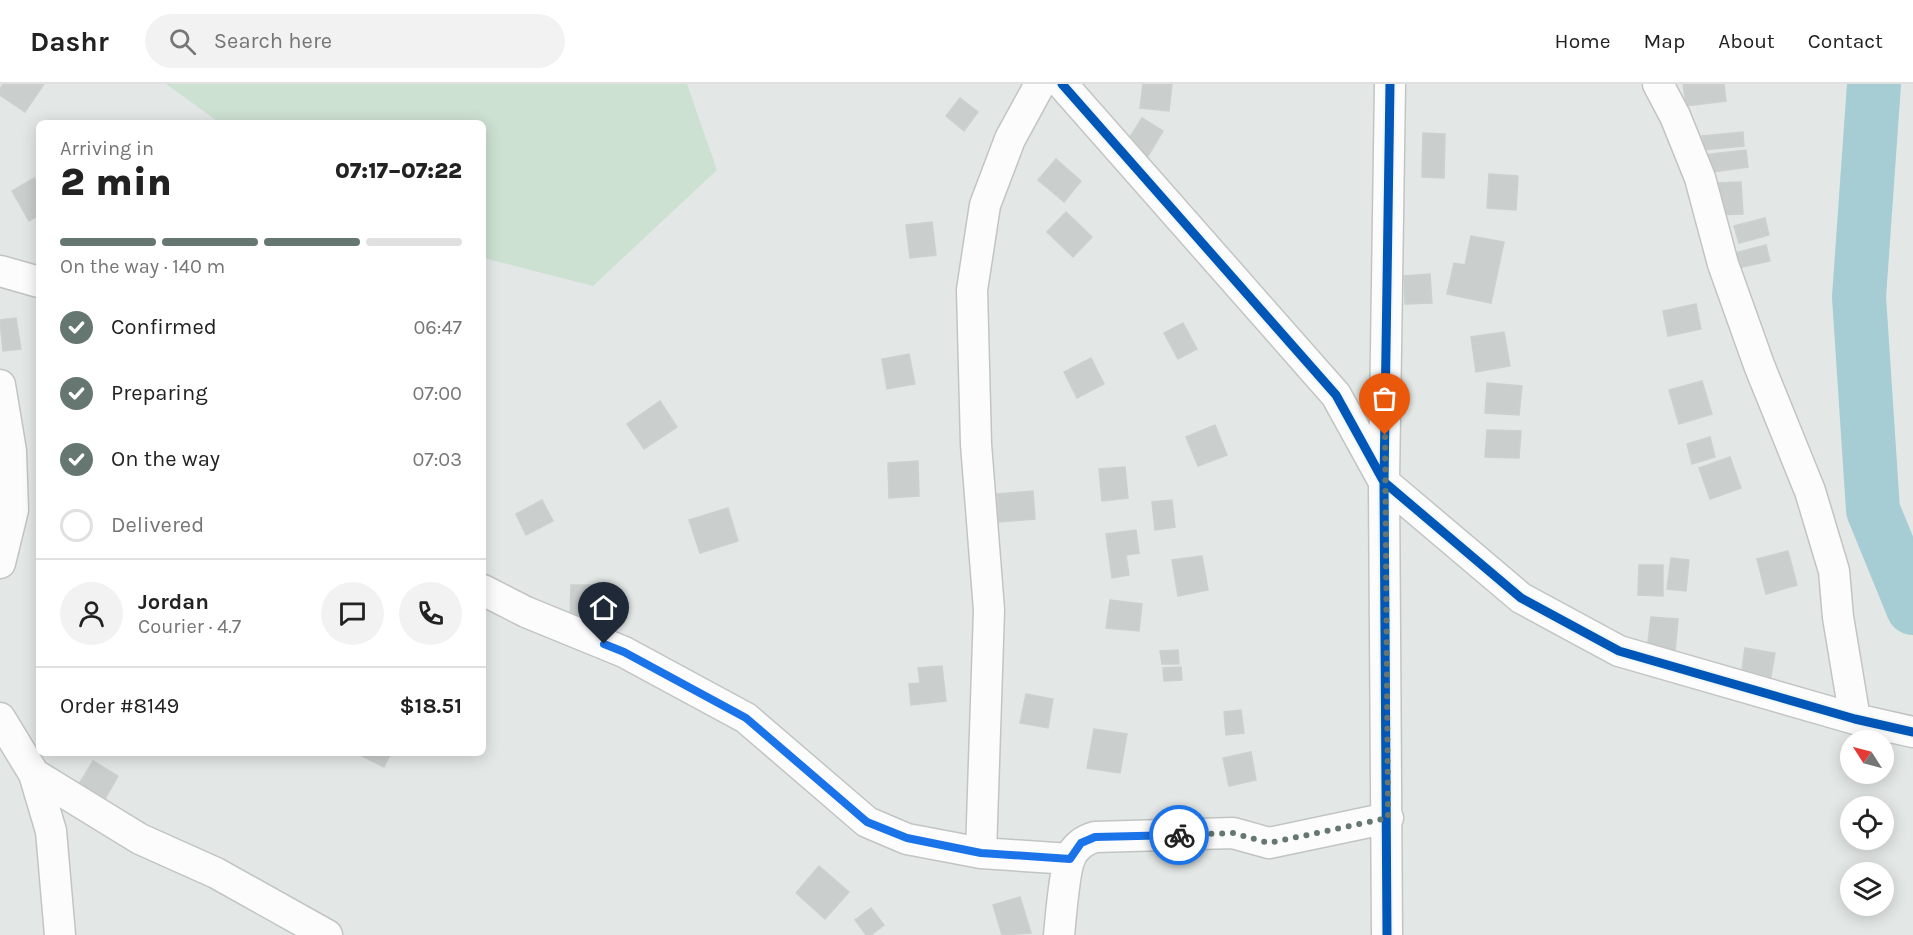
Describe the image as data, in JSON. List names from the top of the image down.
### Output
{
  "north": "top left",
  "page": {
    "header": "Dashr",
    "search": "Search here",
    "nav": [
      "Home",
      "Map",
      "About",
      "Contact"
    ],
    "heading": ["2 min", "Arriving in", "07:17–07:22"],
    "panel": [
      "Jordan",
      "Courier · 4.7",
      "Order #8149",
      "$18.51"
    ],
    "bar": "On the way · 140 m",
    "list": [
      ["Confirmed", "06:47"],
      ["Preparing", "07:00"],
      ["On the way", "07:03"],
      "Delivered"
    ]
  }
}
